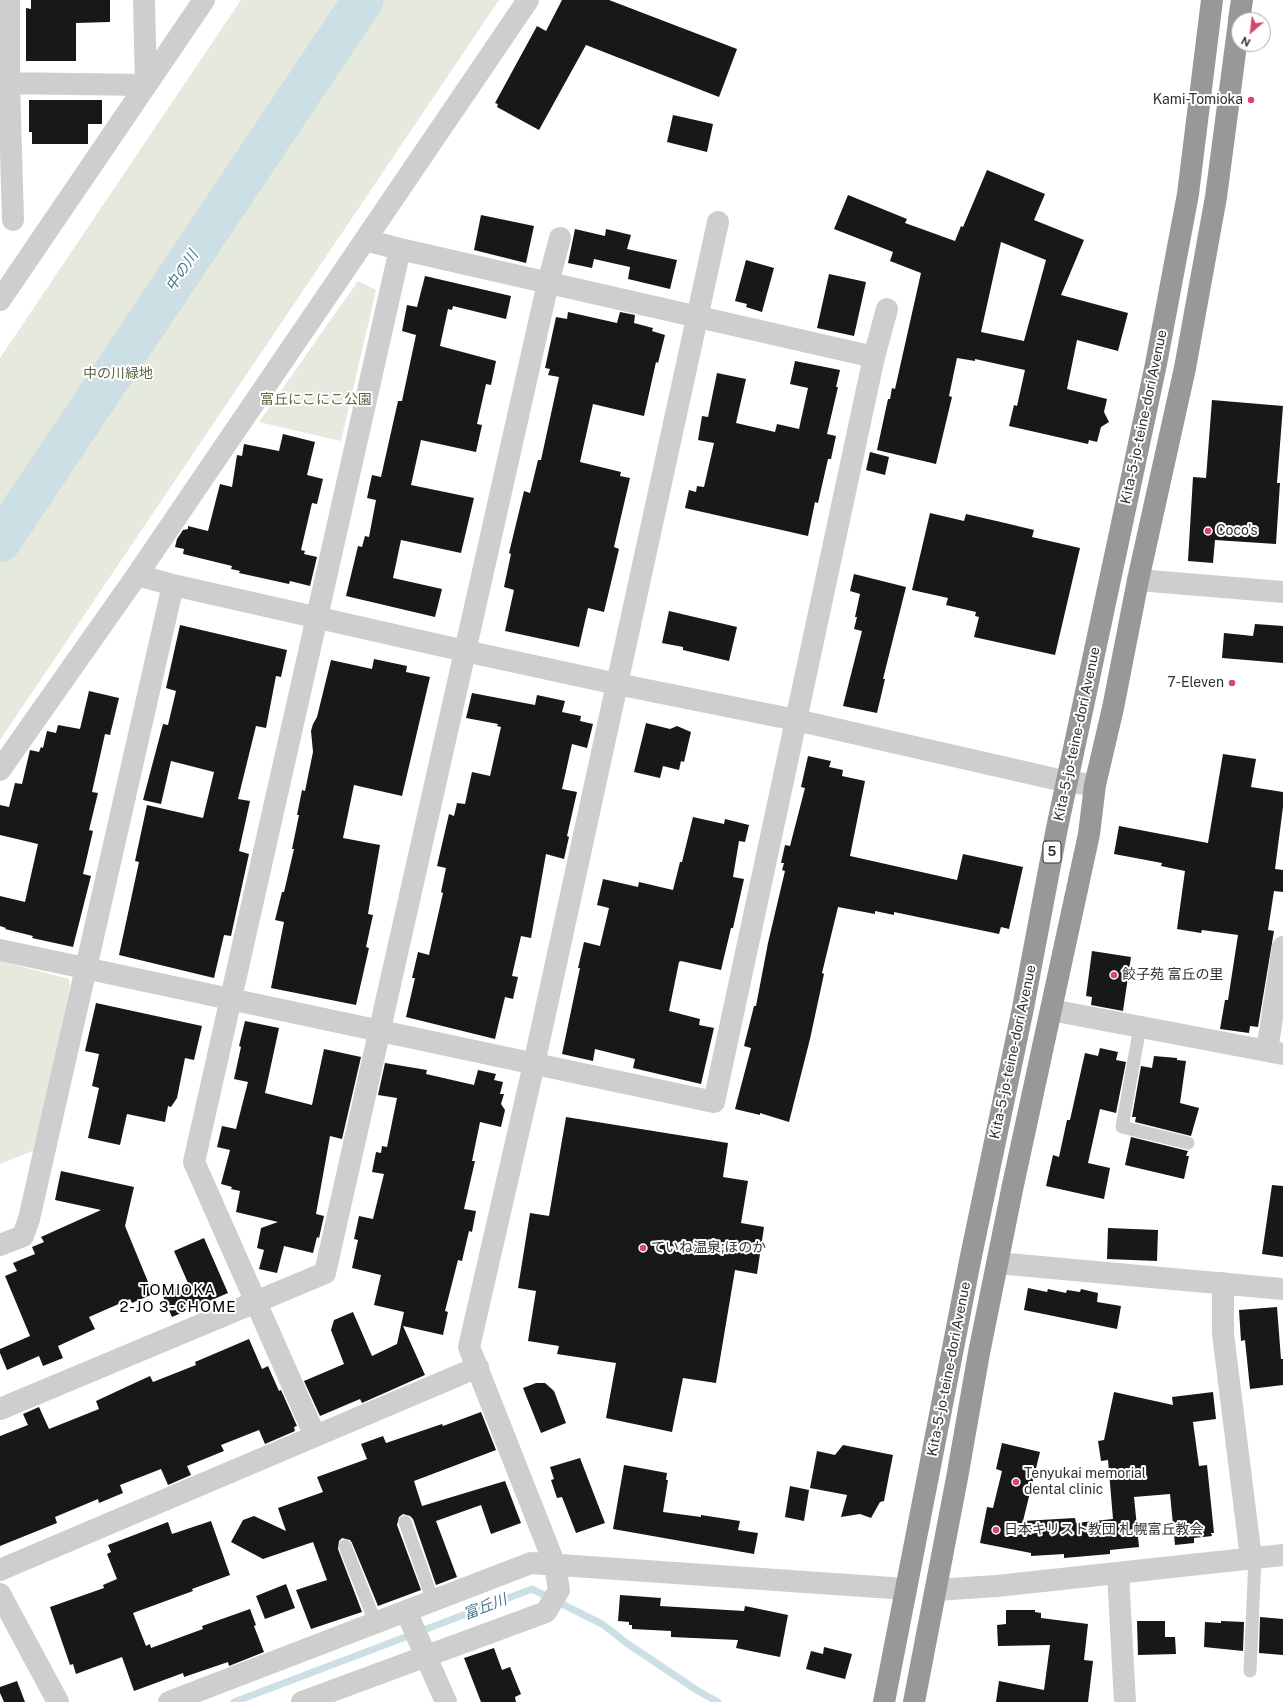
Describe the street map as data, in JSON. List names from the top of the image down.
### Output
{
  "streets": {
    "highway": ["Kita-5-jo-teine-dori Avenue", "5"]
  },
  "districts": ["TOMIOKA 2-JO 3-CHOME"],
  "water": ["中の川", "富丘川"],
  "parks": ["中の川緑地", "富丘にこにこ公園"],
  "places": [
    "Kami-Tomioka",
    "Coco's",
    "7-Eleven",
    "餃子苑 富丘の里",
    "ていね温泉;ほのか",
    "Tenyukai memorial dental clinic",
    "日本キリスト教団 札幌富丘教会"
  ],
  "north": "bottom left"
}
